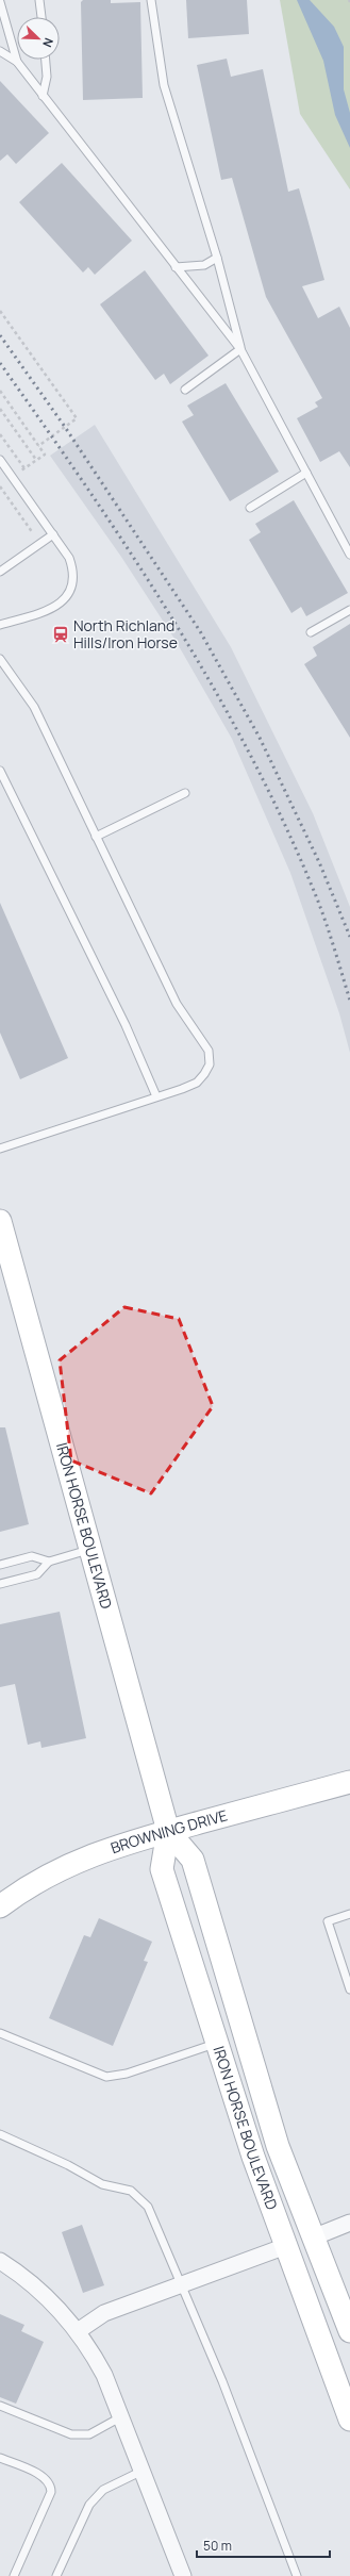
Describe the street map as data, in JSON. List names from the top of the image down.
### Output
{
  "streets": {
    "street": ["IRON HORSE BOULEVARD", "BROWNING DRIVE"]
  },
  "crossings": [
    ["IRON HORSE BOULEVARD", "BROWNING DRIVE"]
  ],
  "places": {
    "station": ["North Richland Hills/Iron Horse"]
  },
  "scale_bar": "50 m",
  "north": "bottom right"
}
